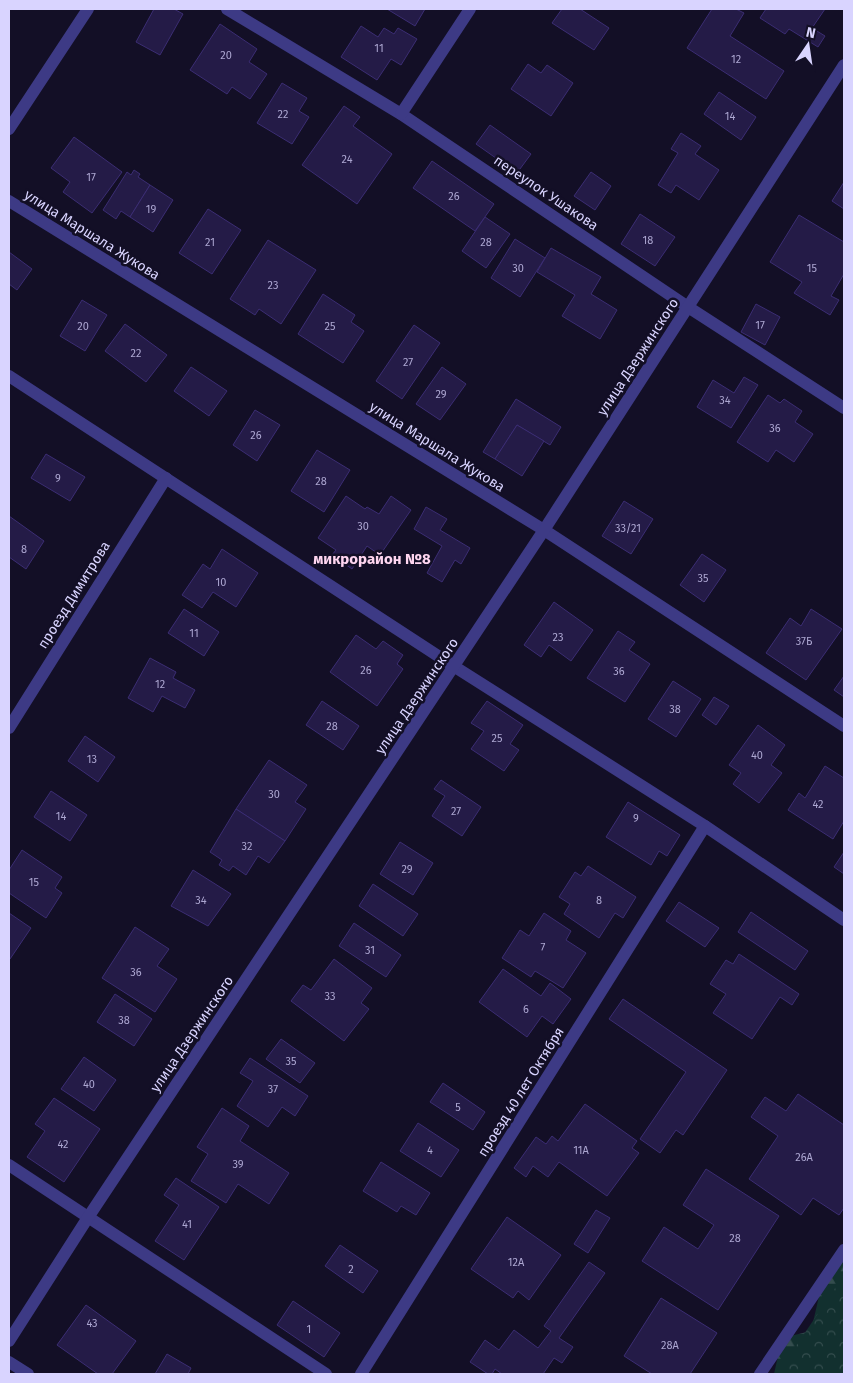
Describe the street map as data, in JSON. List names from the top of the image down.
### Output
{
  "streets": {
    "street": [
      "переулок Ушакова",
      "улица Маршала Жукова",
      "улица Дзержинского",
      "проезд Димитрова",
      "проезд 40 лет Октября"
    ]
  },
  "crossings": [
    ["переулок Ушакова", "улица Дзержинского"],
    ["улица Маршала Жукова", "улица Дзержинского"]
  ],
  "districts": ["микрорайон №8"],
  "house_numbers": [
    "11",
    "20",
    "12",
    "22",
    "14",
    "24",
    "17",
    "26",
    "19",
    "18",
    "21",
    "28",
    "30",
    "15",
    "23",
    "17",
    "20",
    "25",
    "22",
    "27",
    "29",
    "34",
    "36",
    "26",
    "9",
    "28",
    "30",
    "33/21",
    "8",
    "35",
    "10",
    "11",
    "23",
    "37Б",
    "26",
    "36",
    "12",
    "38",
    "28",
    "25",
    "40",
    "13",
    "30",
    "42",
    "27",
    "14",
    "9",
    "32",
    "29",
    "15",
    "34",
    "8",
    "7",
    "31",
    "36",
    "33",
    "6",
    "38",
    "35",
    "40",
    "37",
    "5",
    "42",
    "4",
    "11А",
    "26А",
    "39",
    "41",
    "28",
    "12А",
    "2",
    "43",
    "1",
    "28А"
  ],
  "north": "top"
}
